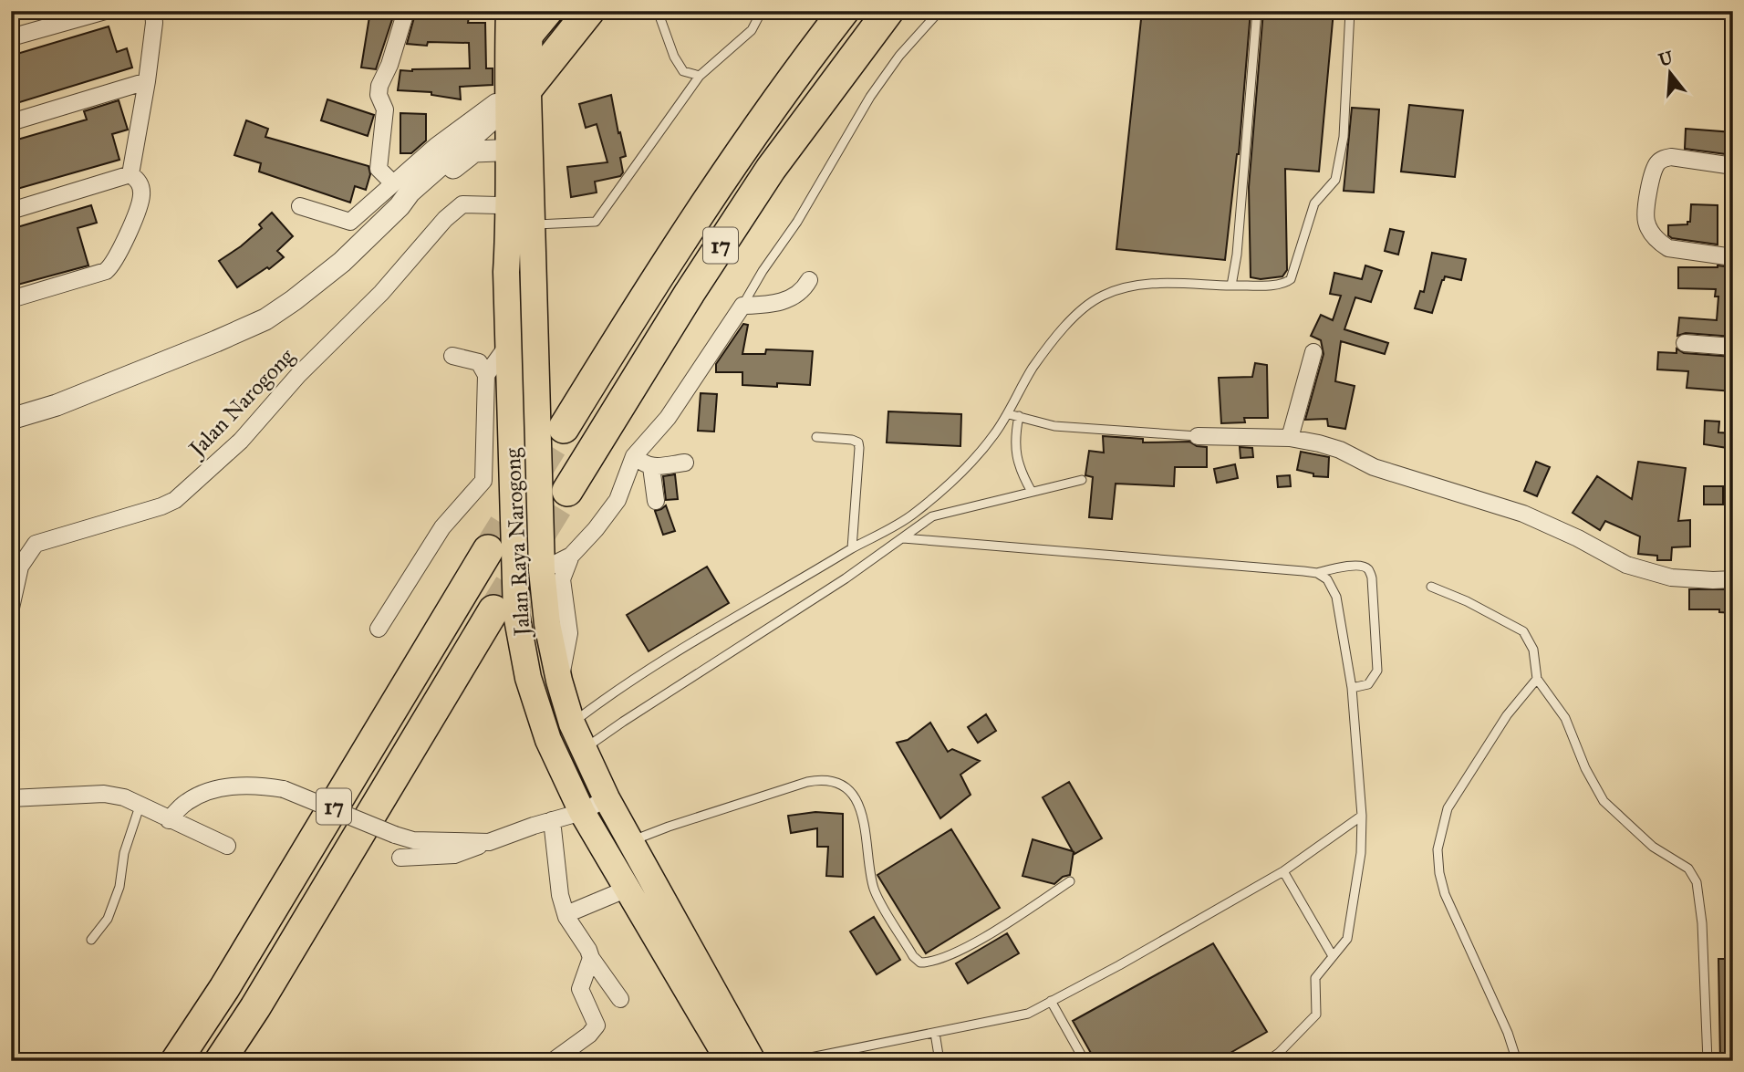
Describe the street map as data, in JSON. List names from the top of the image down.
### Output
{
  "streets": {
    "highway": ["17"],
    "main road": ["Jalan Raya Narogong"],
    "street": ["Jalan Narogong"]
  },
  "north": "top"
}
